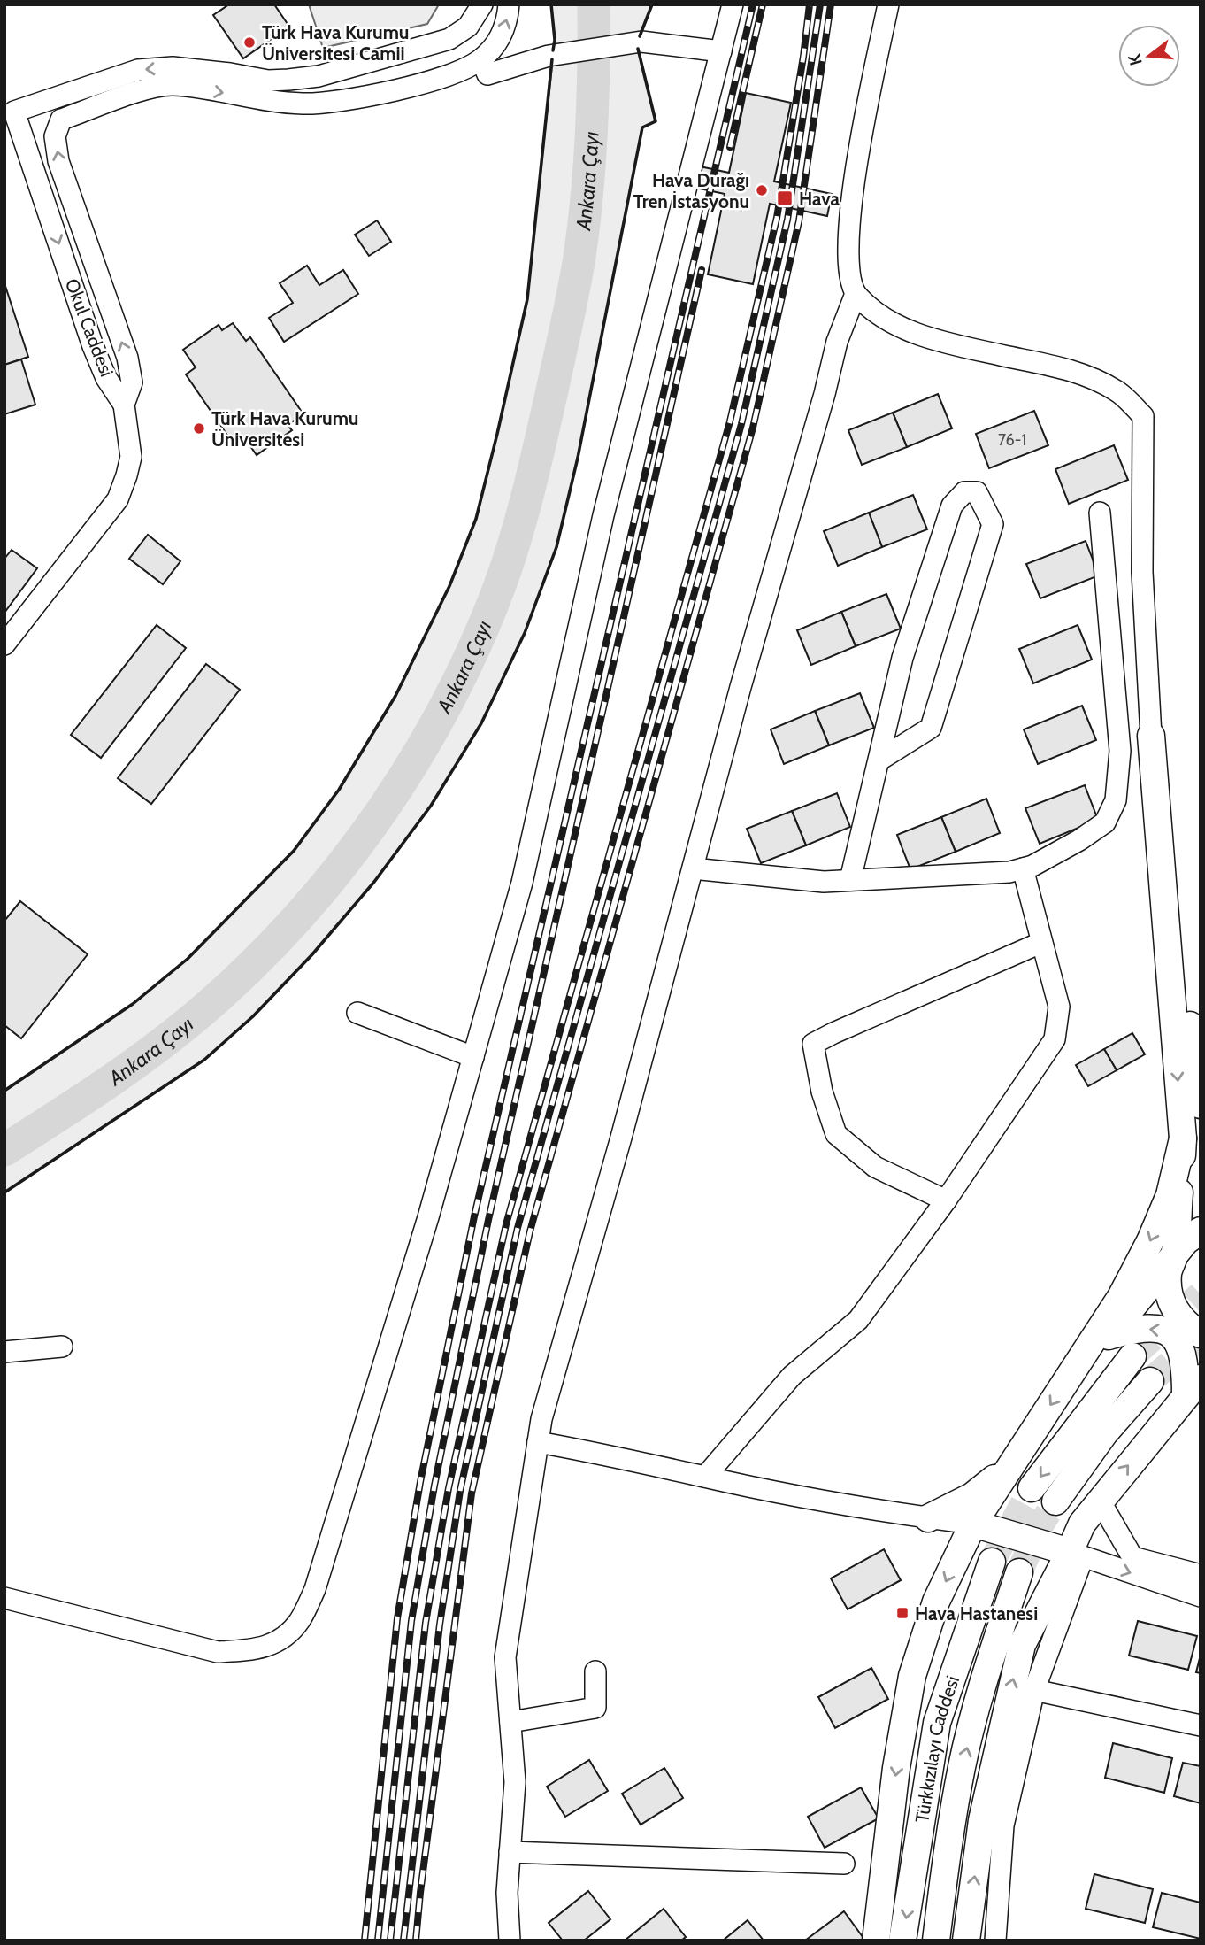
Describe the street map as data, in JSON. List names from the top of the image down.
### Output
{
  "streets": {
    "main road": ["Türkkızılayı Caddesi"],
    "street": ["Okul Caddesi"]
  },
  "water": ["Ankara Çayı"],
  "places": {
    "other": ["Türk Hava Kurumu Üniversitesi Camii", "Hava Durağı Tren İstasyonu", "Türk Hava Kurumu Üniversitesi"],
    "transit": ["Hava", "Hava Hastanesi"]
  },
  "house_numbers": ["76-1"],
  "north": "left"
}
